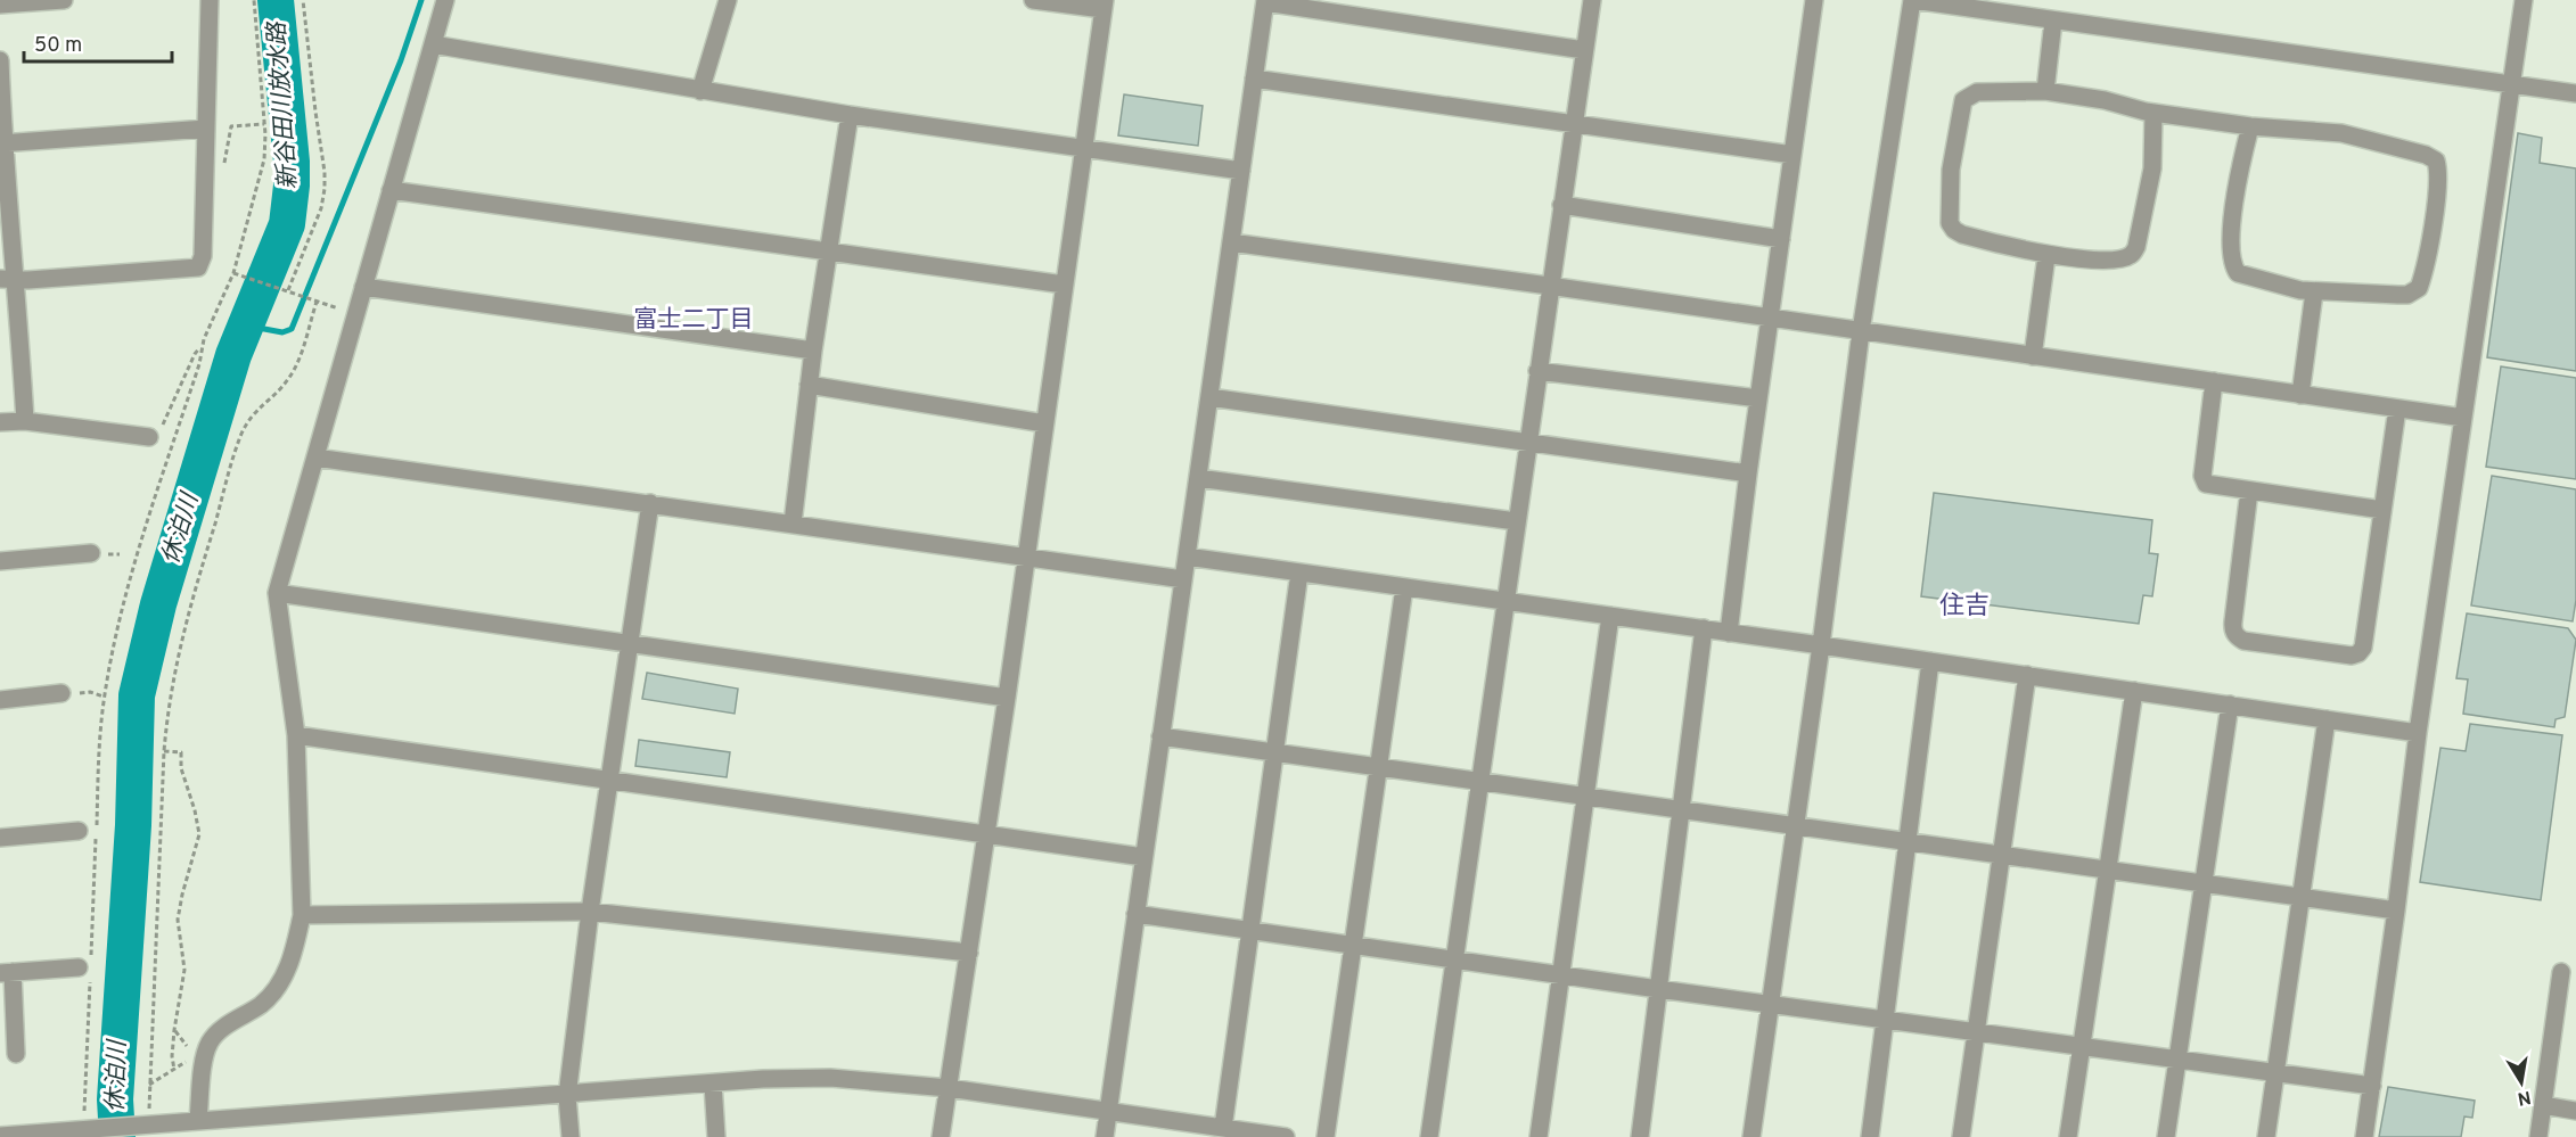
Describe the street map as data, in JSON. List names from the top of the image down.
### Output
{
  "districts": ["富士二丁目", "住吉"],
  "water": ["新谷田川放水路", "休泊川"],
  "scale_bar": "50 m",
  "north": "bottom"
}
